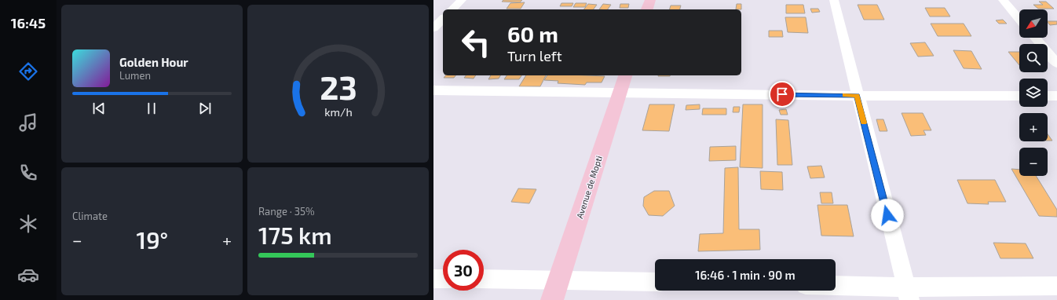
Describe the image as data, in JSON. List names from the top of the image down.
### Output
{
  "streets": {
    "main road": ["Avenue de Mopti"]
  },
  "north": "bottom left",
  "page": {
    "tabs": "16:45",
    "map_buttons": ["+", "−"],
    "turn": ["60 m", "Turn left"],
    "song": ["Golden Hour", "Lumen"],
    "tile": [
      "Climate",
      ["Range · 35%", "175 km"]
    ],
    "heat": ["−", "19°", "+"],
    "limit": "30",
    "trip": "16:46 · 1 min · 90 m",
    "gauge": ["23", "km/h"]
  }
}
